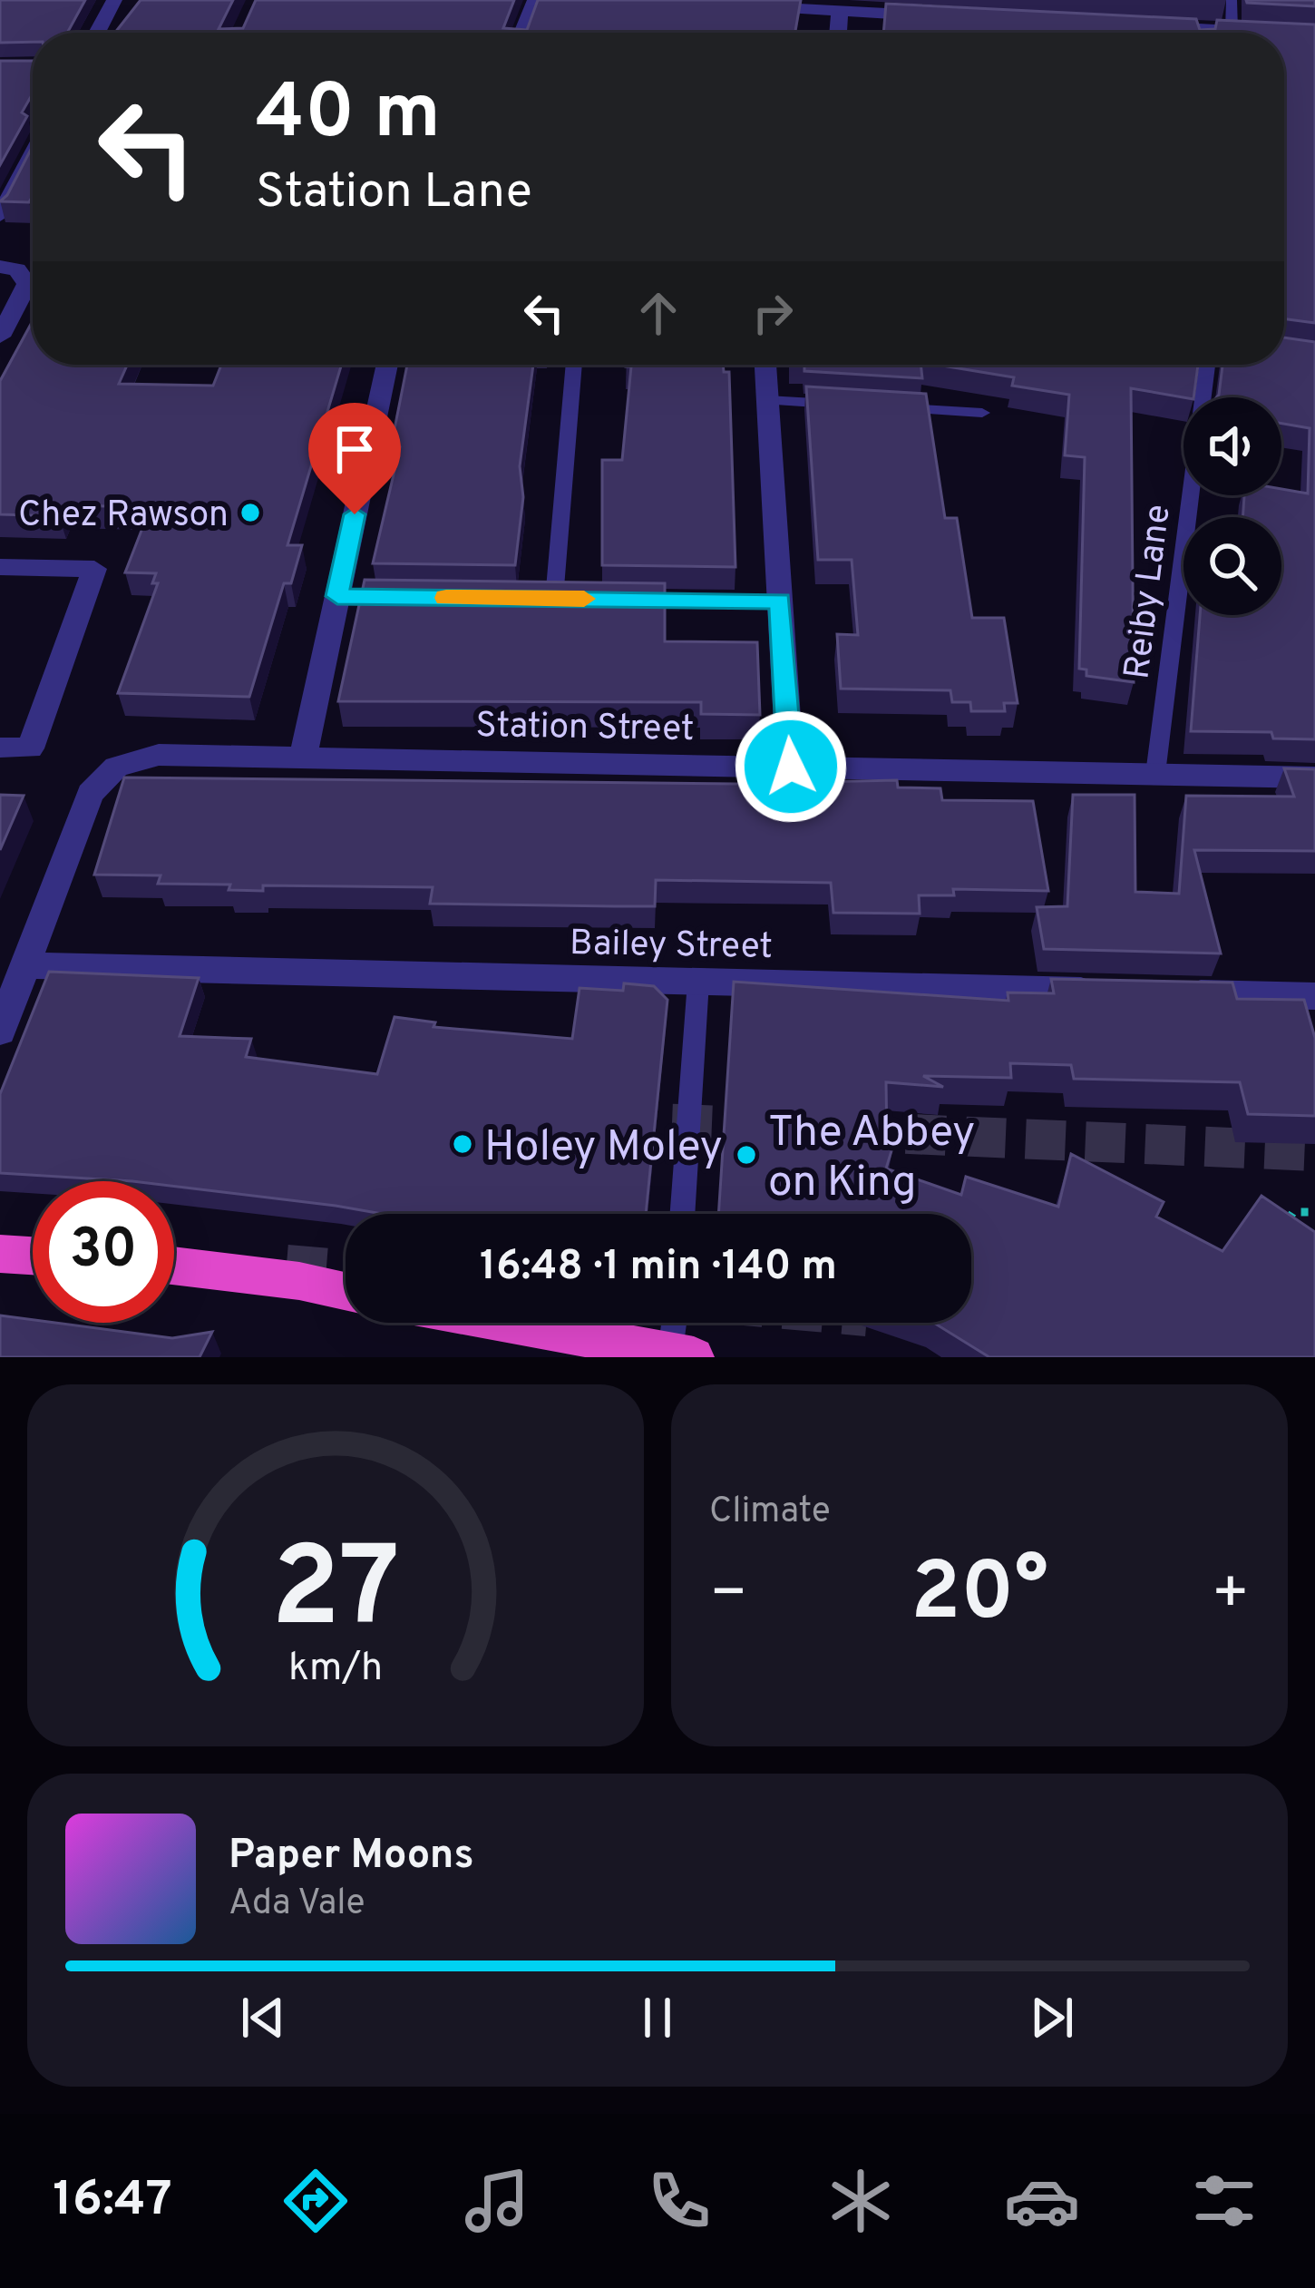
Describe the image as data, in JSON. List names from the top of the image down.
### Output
{
  "streets": {
    "street": ["Station Street", "Bailey Street"],
    "lane": ["Reiby Lane"]
  },
  "crossings": [
    ["Reiby Lane", "Station Street"],
    ["Station Street", "Bailey Street"]
  ],
  "places": ["Chez Rawson", "Holey Moley", "The Abbey on King"],
  "page": {
    "turn": ["40 m", "Station Lane"],
    "limit": "30",
    "trip": "16:48 · 1 min · 140 m",
    "tile": "Climate",
    "heat": ["−", "20°", "+"],
    "song": ["Paper Moons", "Ada Vale"],
    "tabs": "16:47",
    "gauge": ["27", "km/h"]
  }
}
